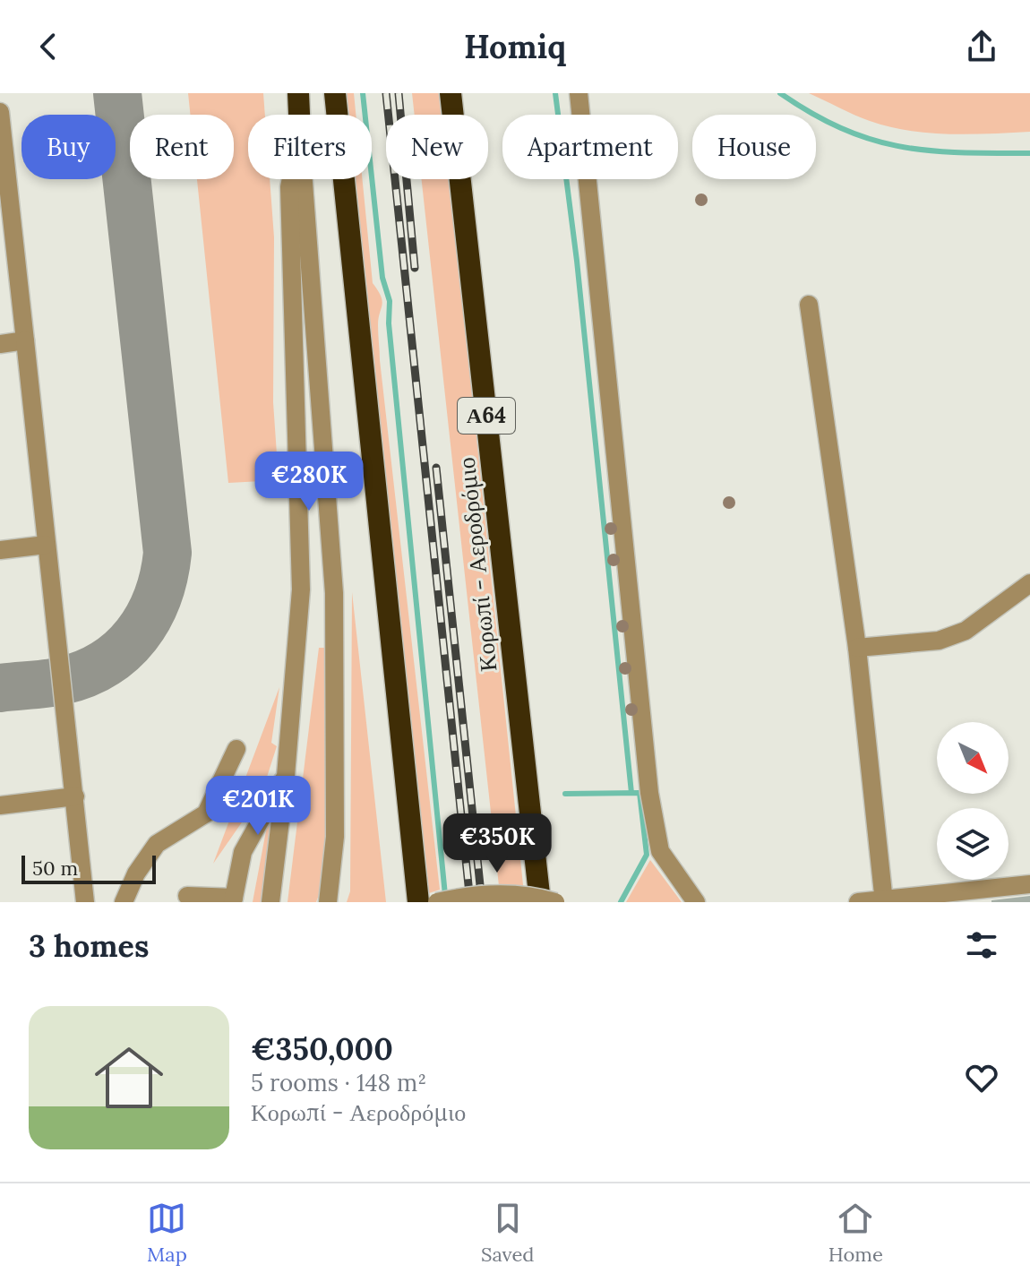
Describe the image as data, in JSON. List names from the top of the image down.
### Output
{
  "streets": {
    "highway": ["Α64", "Κορωπί - Αεροδρόμιο"]
  },
  "scale_bar": "50 m",
  "north": "bottom right",
  "page": {
    "header": "Homiq",
    "chip": [
      "Buy",
      "Rent",
      "Filters",
      "New",
      "Apartment",
      "House"
    ],
    "price": ["€280K", "€201K", "€350K"],
    "scale": "50 m",
    "heading": "3 homes",
    "list": [
      {
        "name": "€350,000",
        "note": "5 rooms · 148 m² · Κορωπί - Αεροδρόμιο"
      }
    ],
    "tabs": ["Map", "Saved", "Home"]
  }
}
